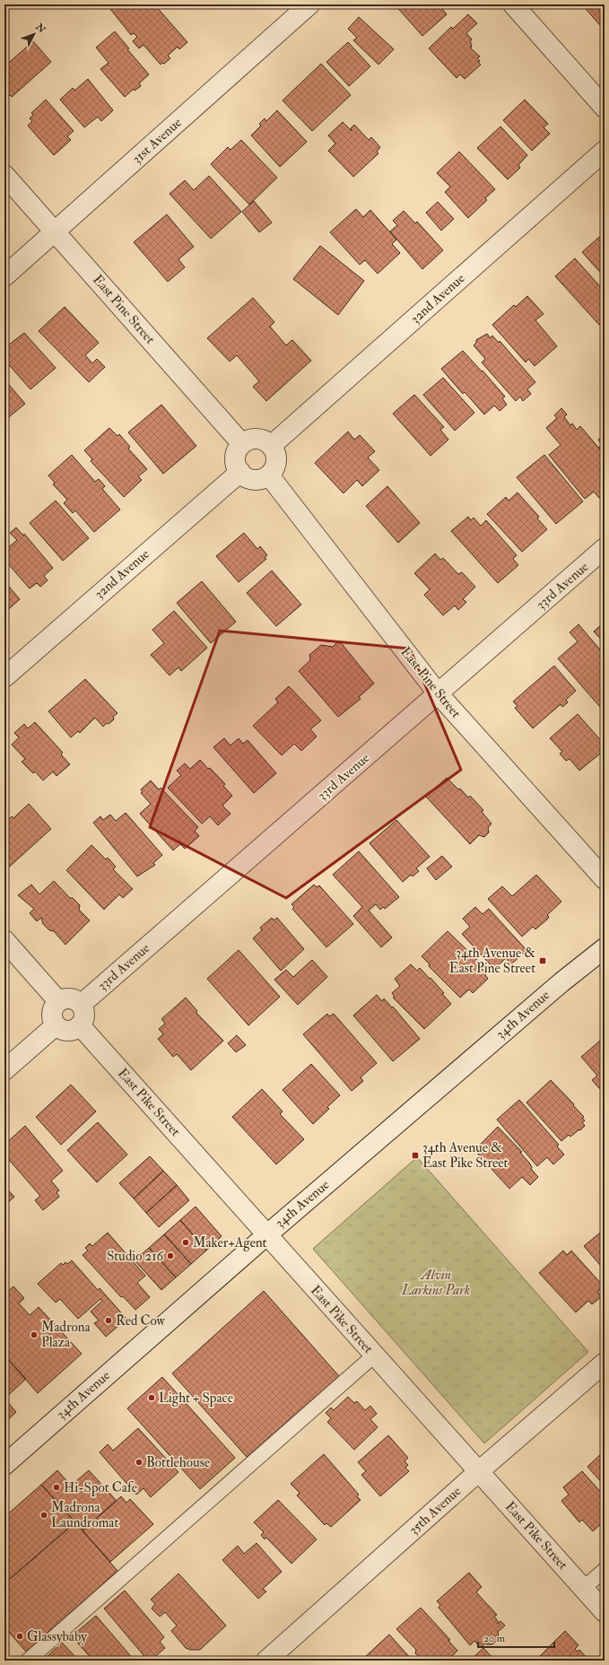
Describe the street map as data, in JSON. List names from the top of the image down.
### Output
{
  "streets": {
    "street": [
      "31st Avenue",
      "32nd Avenue",
      "East Pine Street",
      "33rd Avenue",
      "34th Avenue",
      "East Pike Street",
      "35th Avenue"
    ]
  },
  "crossings": [
    ["31st Avenue", "East Pine Street"],
    ["32nd Avenue", "East Pine Street"],
    ["East Pine Street", "33rd Avenue"],
    ["33rd Avenue", "East Pike Street"],
    ["34th Avenue", "East Pike Street"],
    ["East Pike Street", "35th Avenue"]
  ],
  "parks": ["Alvin Larkins Park"],
  "places": {
    "transit": ["34th Avenue & East Pine Street", "34th Avenue & East Pike Street"],
    "other": [
      "Maker+Agent",
      "Studio 216",
      "Red Cow",
      "Madrona Plaza",
      "Light + Space",
      "Bottlehouse",
      "Hi-Spot Cafe",
      "Madrona Laundromat",
      "Glassybaby"
    ]
  },
  "scale_bar": "20 m",
  "north": "top right"
}
